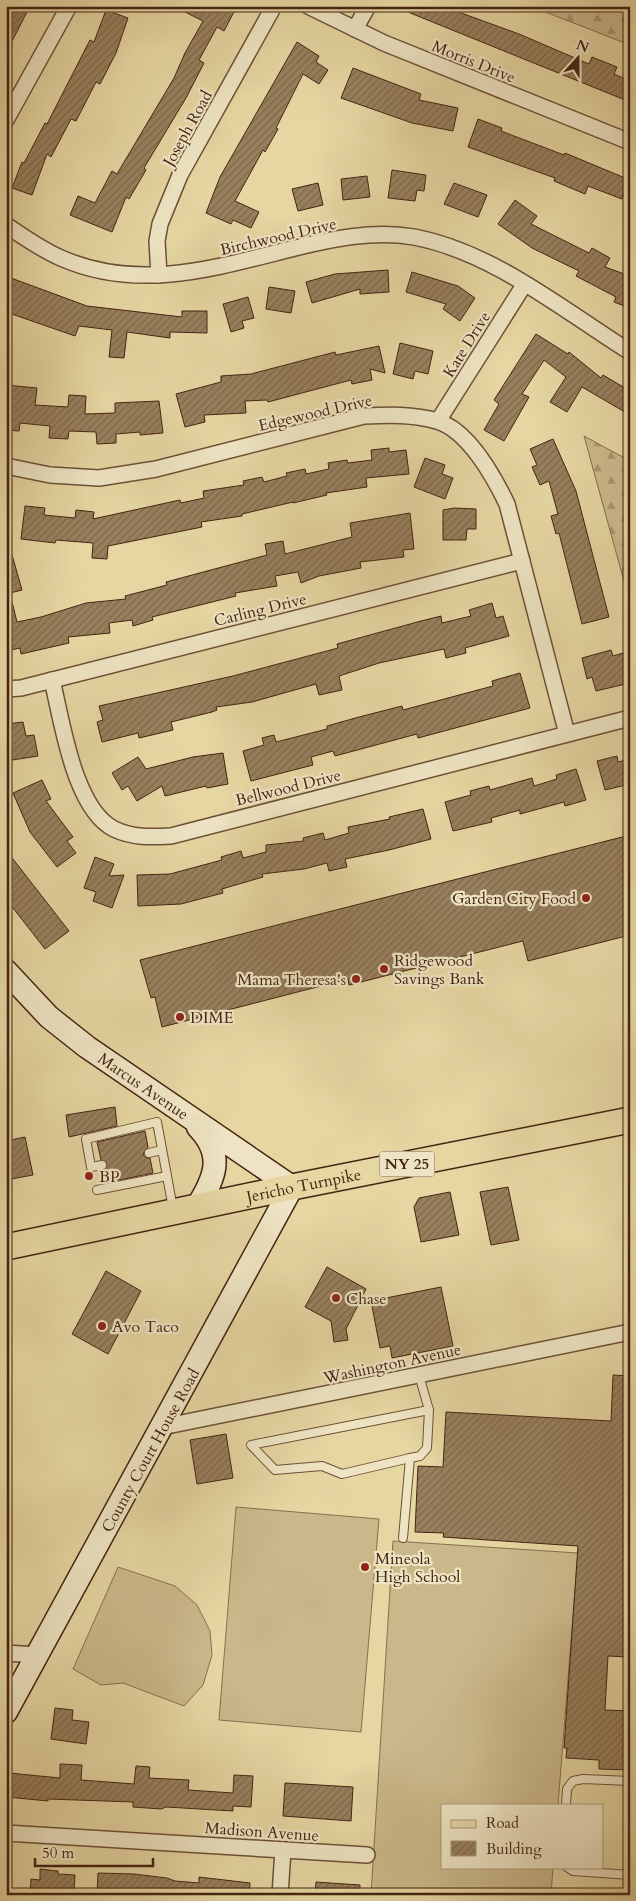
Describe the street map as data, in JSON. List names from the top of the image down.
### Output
{
  "streets": {
    "main road": [
      "Marcus Avenue",
      "NY 25",
      "Jericho Turnpike",
      "County Court House Road"
    ],
    "street": [
      "Morris Drive",
      "Joseph Road",
      "Birchwood Drive",
      "Kate Drive",
      "Edgewood Drive",
      "Carling Drive",
      "Bellwood Drive",
      "Washington Avenue",
      "Madison Avenue"
    ]
  },
  "crossings": [
    ["Joseph Road", "Birchwood Drive"],
    ["Birchwood Drive", "Kate Drive"],
    ["Kate Drive", "Edgewood Drive"],
    ["Edgewood Drive", "Carling Drive"],
    ["Edgewood Drive", "Bellwood Drive"],
    ["Carling Drive", "Bellwood Drive"],
    ["Marcus Avenue", "Jericho Turnpike"],
    ["Marcus Avenue", "County Court House Road"],
    ["Jericho Turnpike", "County Court House Road"],
    ["Washington Avenue", "County Court House Road"]
  ],
  "places": [
    "Garden City Food",
    "Ridgewood Savings Bank",
    "Mama Theresa's",
    "DIME",
    "BP",
    "Chase",
    "Avo Taco",
    "Mineola High School"
  ],
  "legend": ["Road", "Building"],
  "scale_bar": "50 m",
  "north": "top"
}
